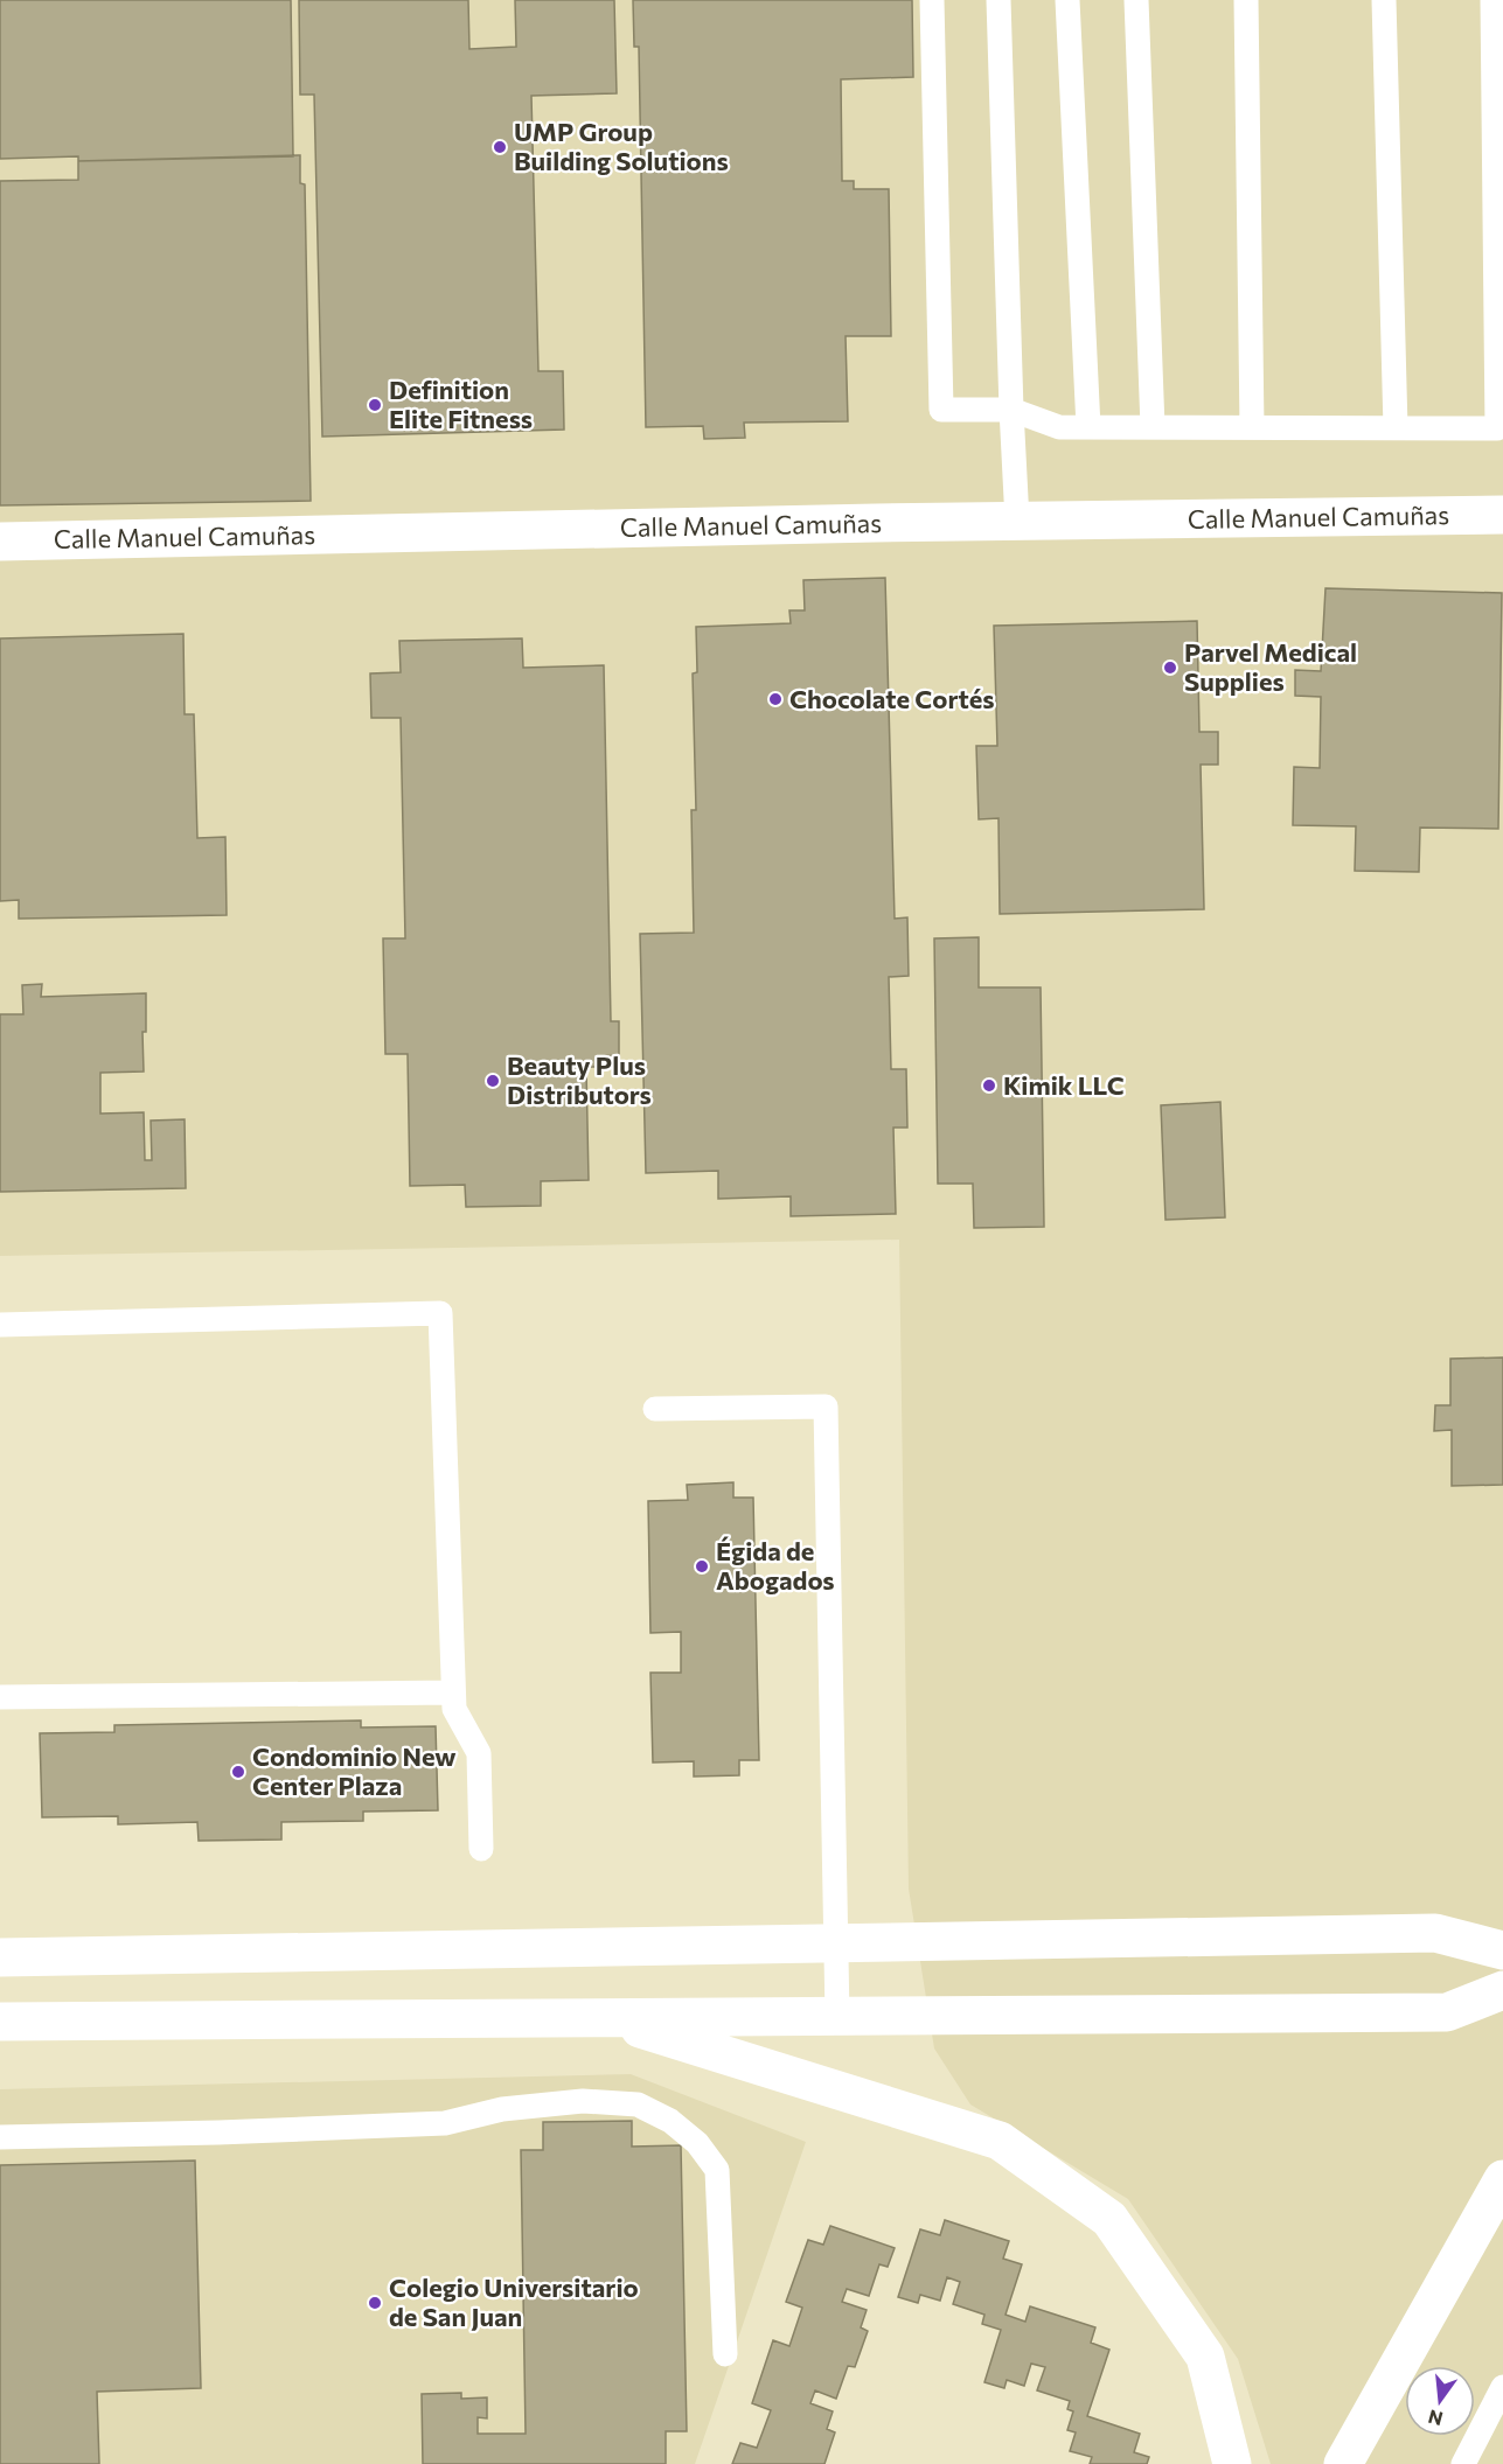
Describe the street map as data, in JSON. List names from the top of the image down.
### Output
{
  "streets": {
    "street": ["Calle Manuel Camuñas"]
  },
  "places": [
    "UMP Group Building Solutions",
    "Definition Elite Fitness",
    "Parvel Medical Supplies",
    "Chocolate Cortés",
    "Beauty Plus Distributors",
    "Kimik LLC",
    "Égida de Abogados",
    "Condominio New Center Plaza",
    "Colegio Universitario de San Juan"
  ],
  "north": "bottom"
}
